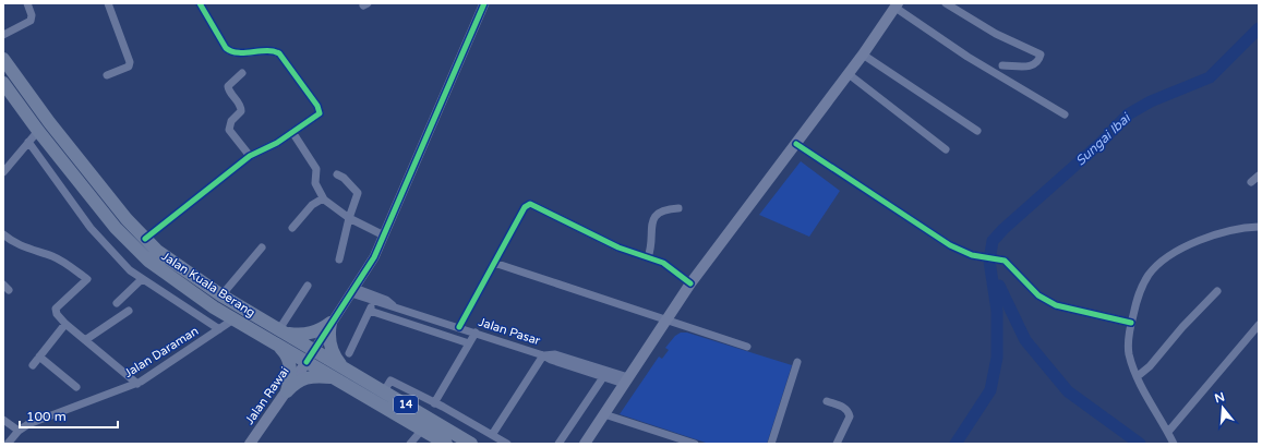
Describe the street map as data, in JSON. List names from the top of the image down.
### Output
{
  "streets": {
    "highway": ["Jalan Kuala Berang", "14"],
    "main road": ["Jalan Rawai"],
    "street": ["Jalan Pasar", "Jalan Daraman"]
  },
  "crossings": [
    ["Jalan Kuala Berang", "Jalan Daraman"],
    ["Jalan Kuala Berang", "Jalan Rawai"]
  ],
  "water": ["Sungai Ibai"],
  "scale_bar": "100 m",
  "north": "top"
}
